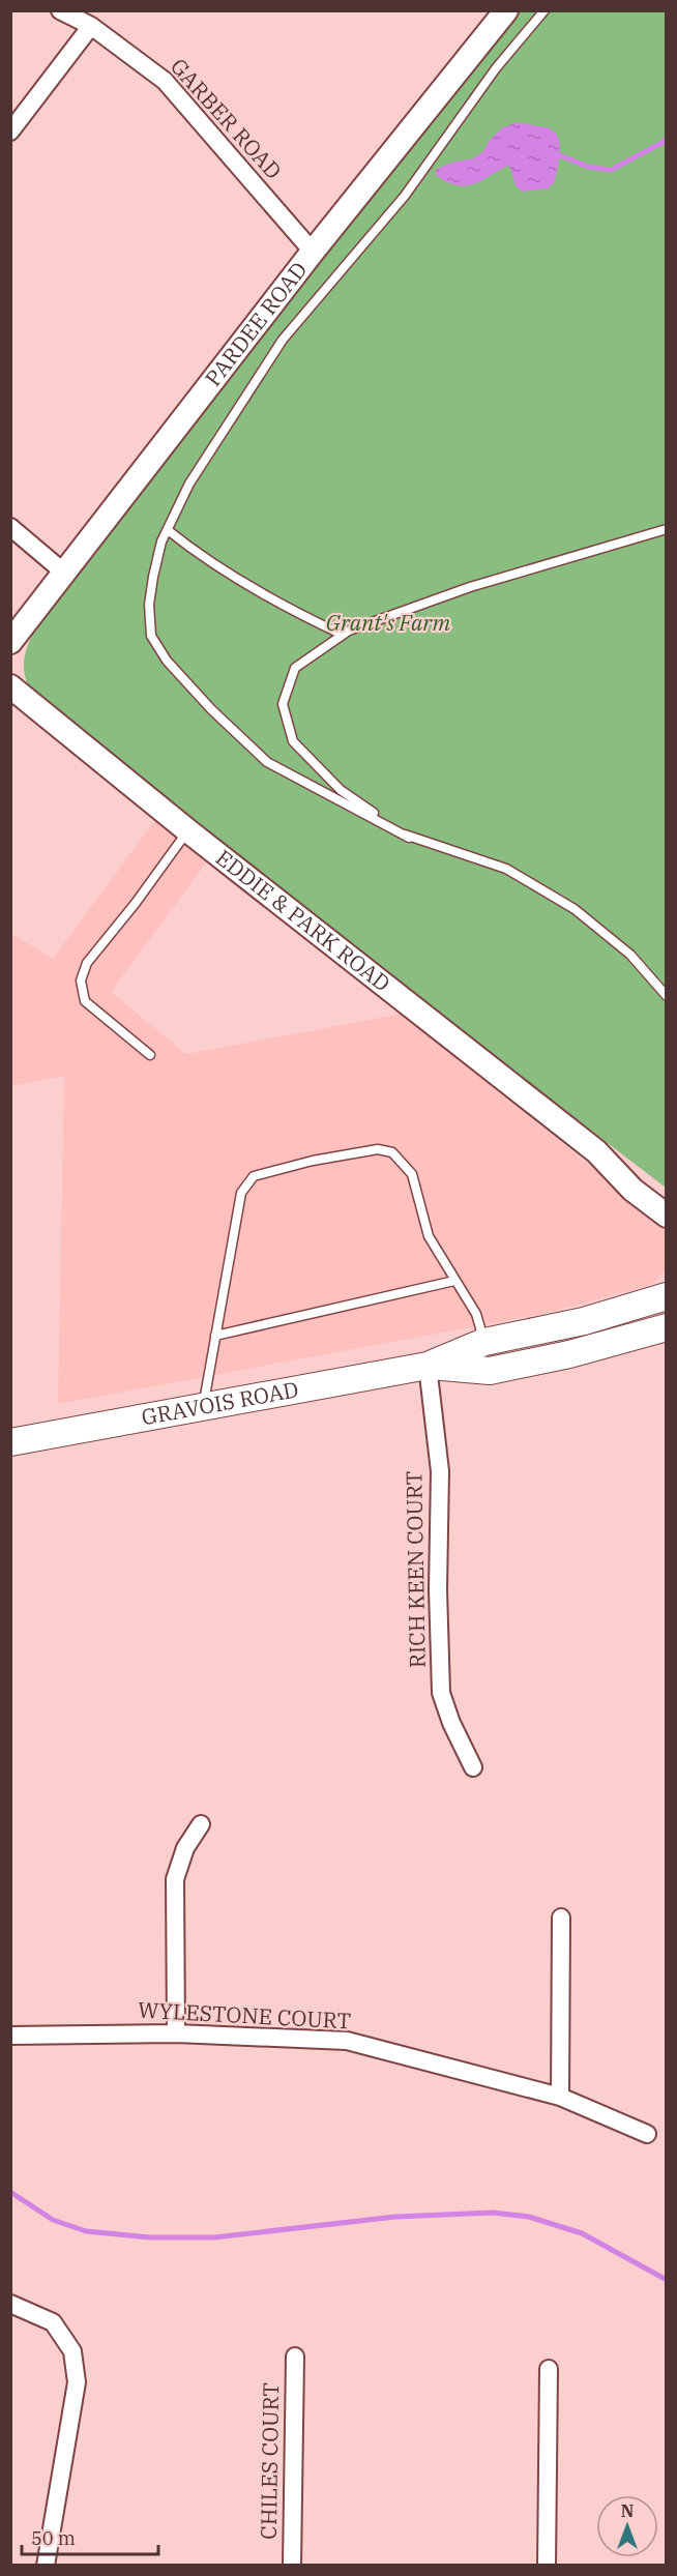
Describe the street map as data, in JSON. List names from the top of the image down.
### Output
{
  "streets": {
    "main road": ["GRAVOIS ROAD"],
    "street": [
      "GARBER ROAD",
      "PARDEE ROAD",
      "EDDIE & PARK ROAD",
      "RICH KEEN COURT",
      "WYLESTONE COURT",
      "CHILES COURT"
    ]
  },
  "crossings": [
    ["GARBER ROAD", "PARDEE ROAD"],
    ["GRAVOIS ROAD", "RICH KEEN COURT"]
  ],
  "parks": ["Grant's Farm"],
  "scale_bar": "50 m",
  "north": "top"
}
